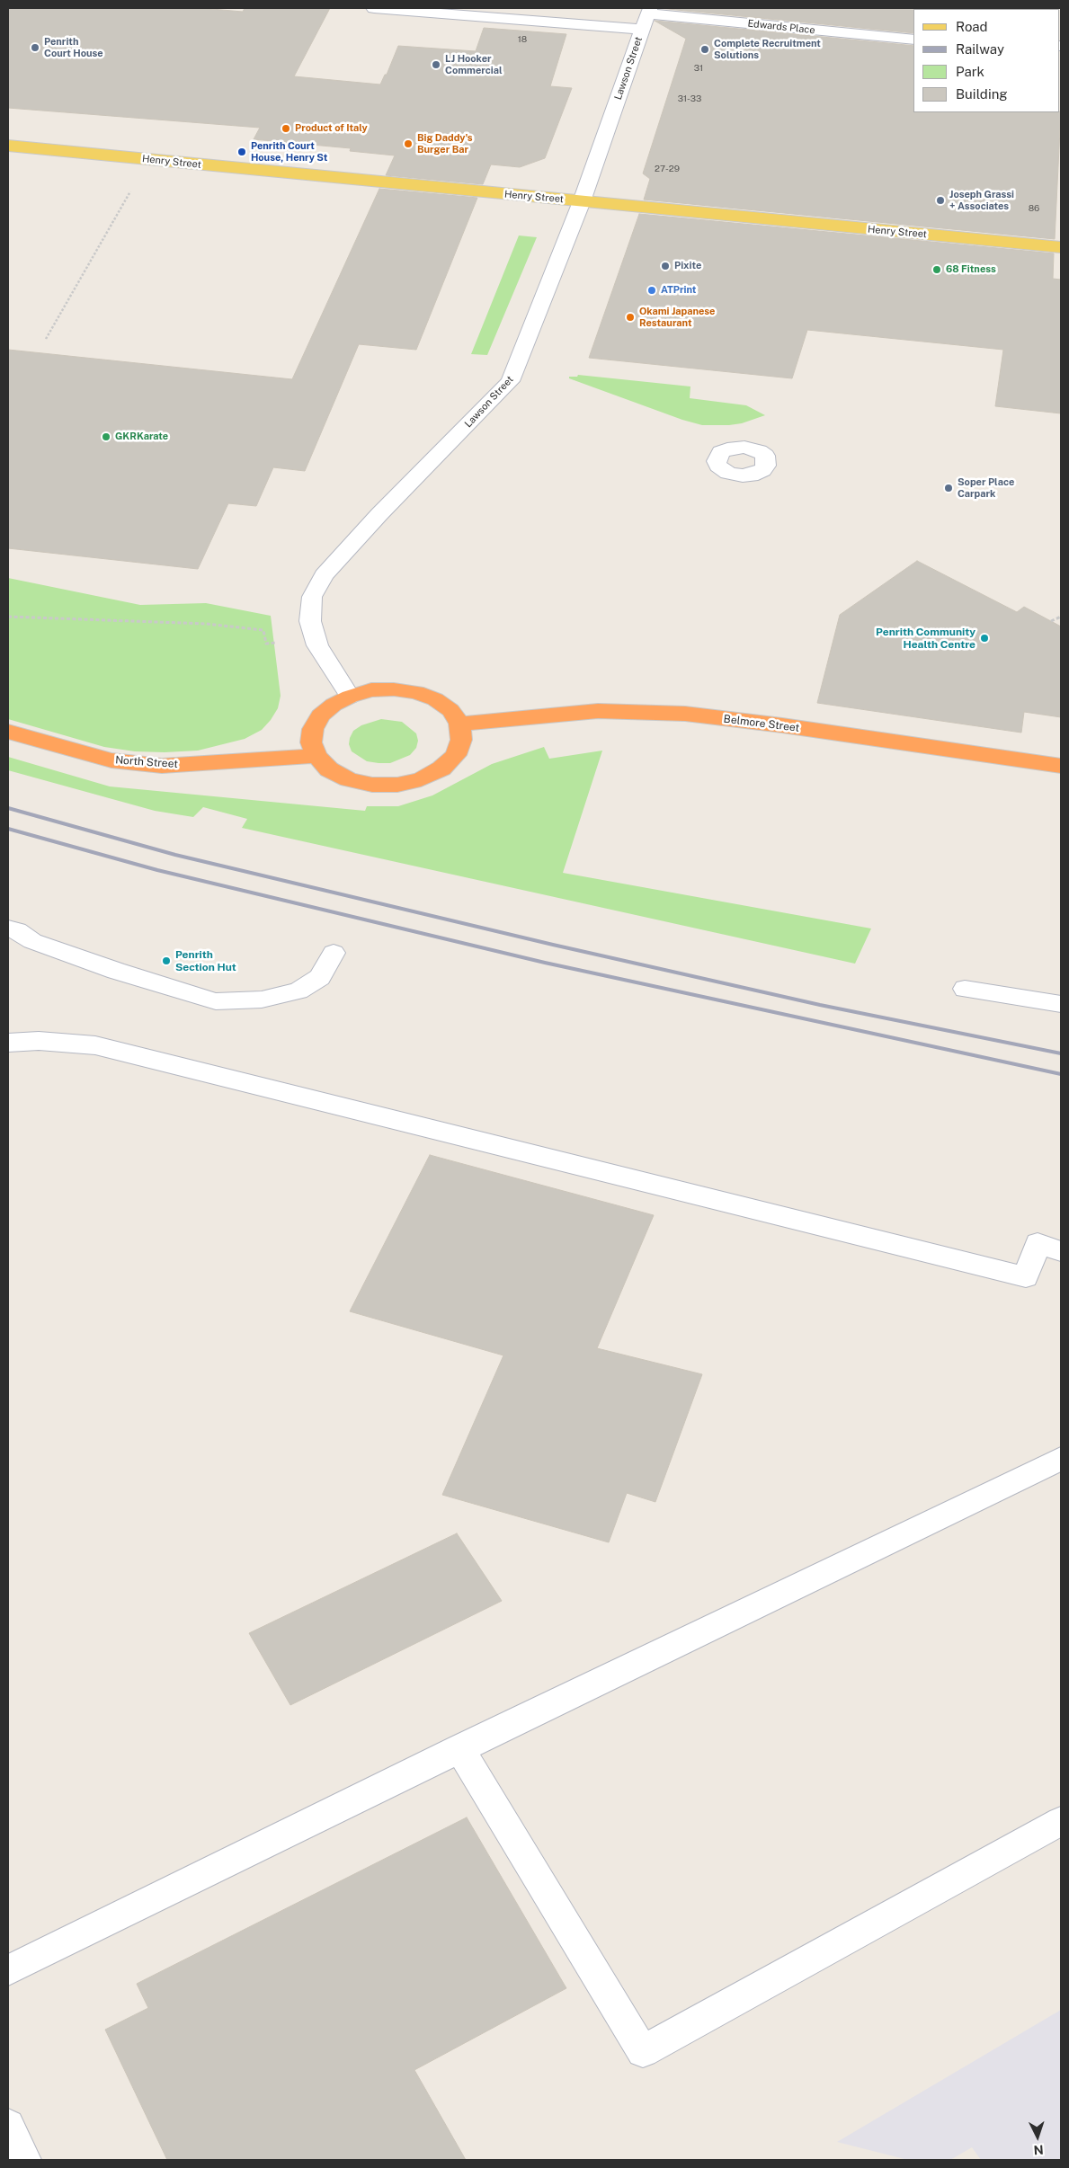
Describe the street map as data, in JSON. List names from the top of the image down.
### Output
{
  "streets": {
    "highway": ["Belmore Street", "North Street"],
    "main road": ["Henry Street"],
    "street": ["Edwards Place", "Lawson Street"]
  },
  "crossings": [
    ["Edwards Place", "Lawson Street"],
    ["Lawson Street", "Henry Street"],
    ["Lawson Street", "Belmore Street"],
    ["Lawson Street", "North Street"],
    ["Belmore Street", "North Street"]
  ],
  "places": [
    "Penrith Court House",
    "Complete Recruitment Solutions",
    "LJ Hooker Commercial",
    "Product of Italy",
    "Big Daddy's Burger Bar",
    "Penrith Court House, Henry St",
    "Joseph Grassi + Associates",
    "Pixite",
    "68 Fitness",
    "ATPrint",
    "Okami Japanese Restaurant",
    "GKRKarate",
    "Soper Place Carpark",
    "Penrith Community Health Centre",
    "Penrith Section Hut"
  ],
  "house_numbers": [
    "18",
    "31",
    "31-33",
    "27-29",
    "86"
  ],
  "legend": [
    "Road",
    "Railway",
    "Park",
    "Building"
  ],
  "north": "bottom"
}
